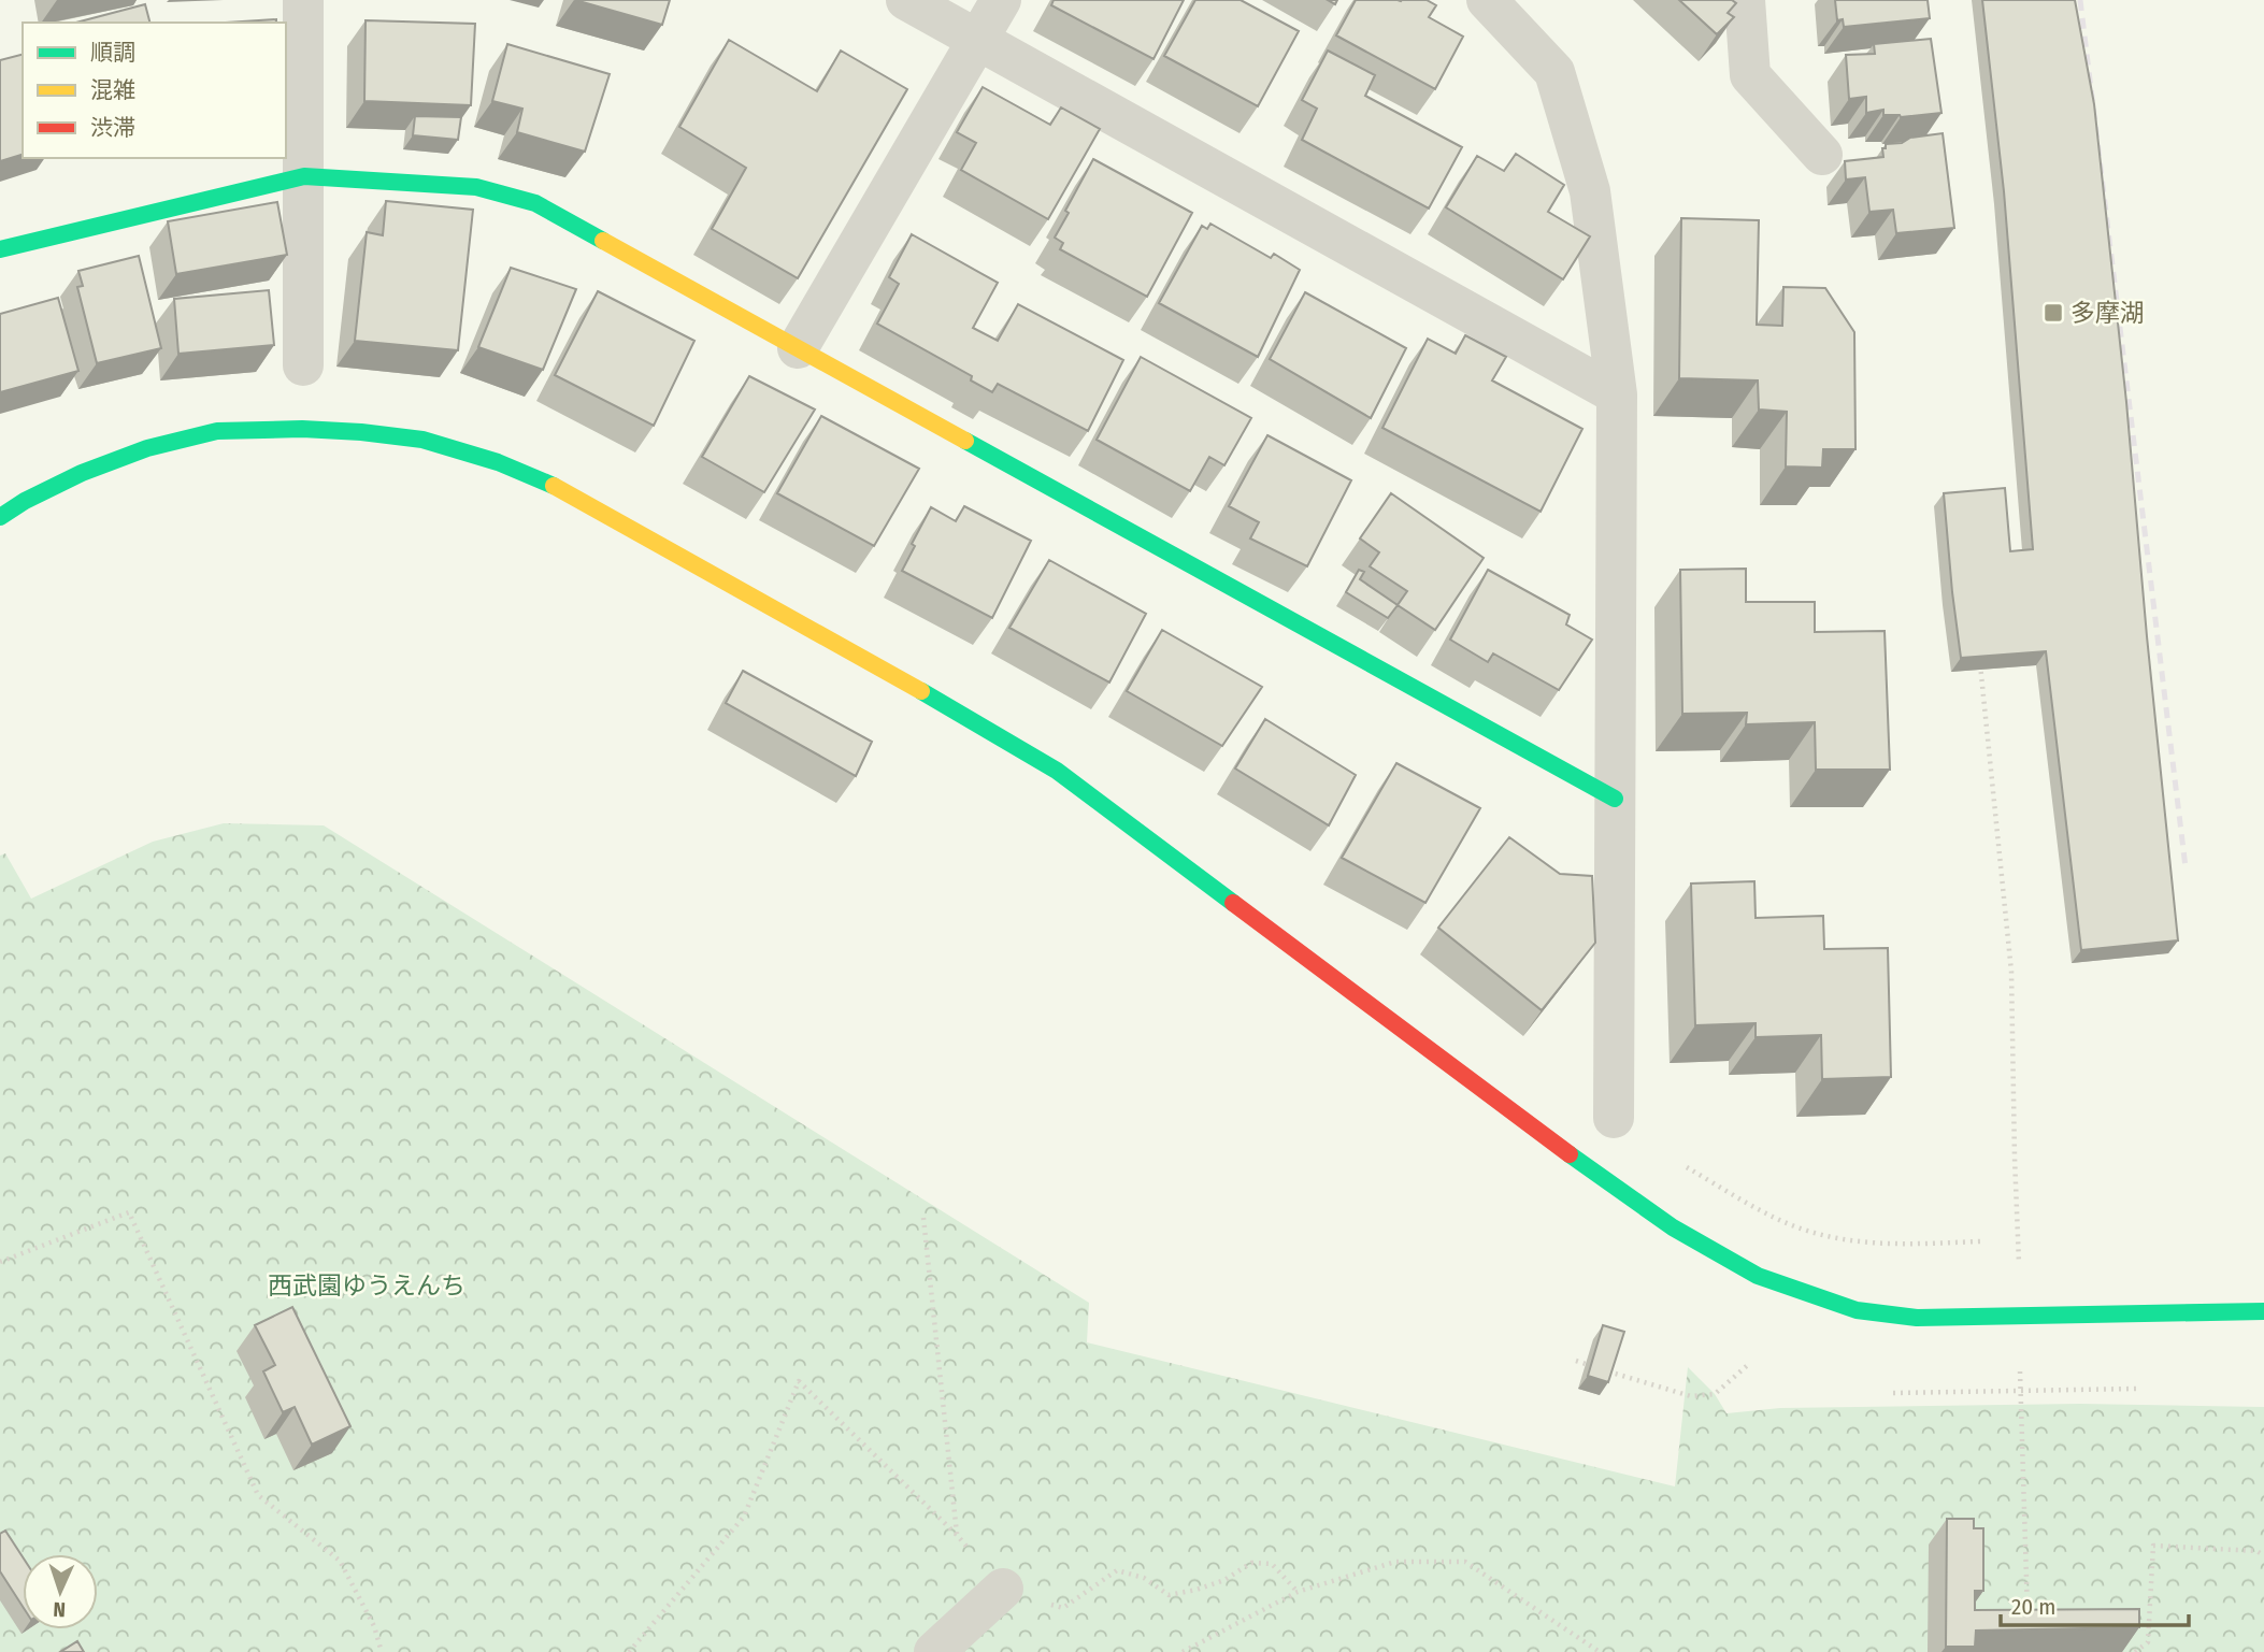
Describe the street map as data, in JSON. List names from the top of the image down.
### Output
{
  "parks": ["西武園ゆうえんち"],
  "places": {
    "transit": ["多摩湖"]
  },
  "legend": ["順調", "混雑", "渋滞"],
  "scale_bar": "20 m",
  "north": "bottom"
}
